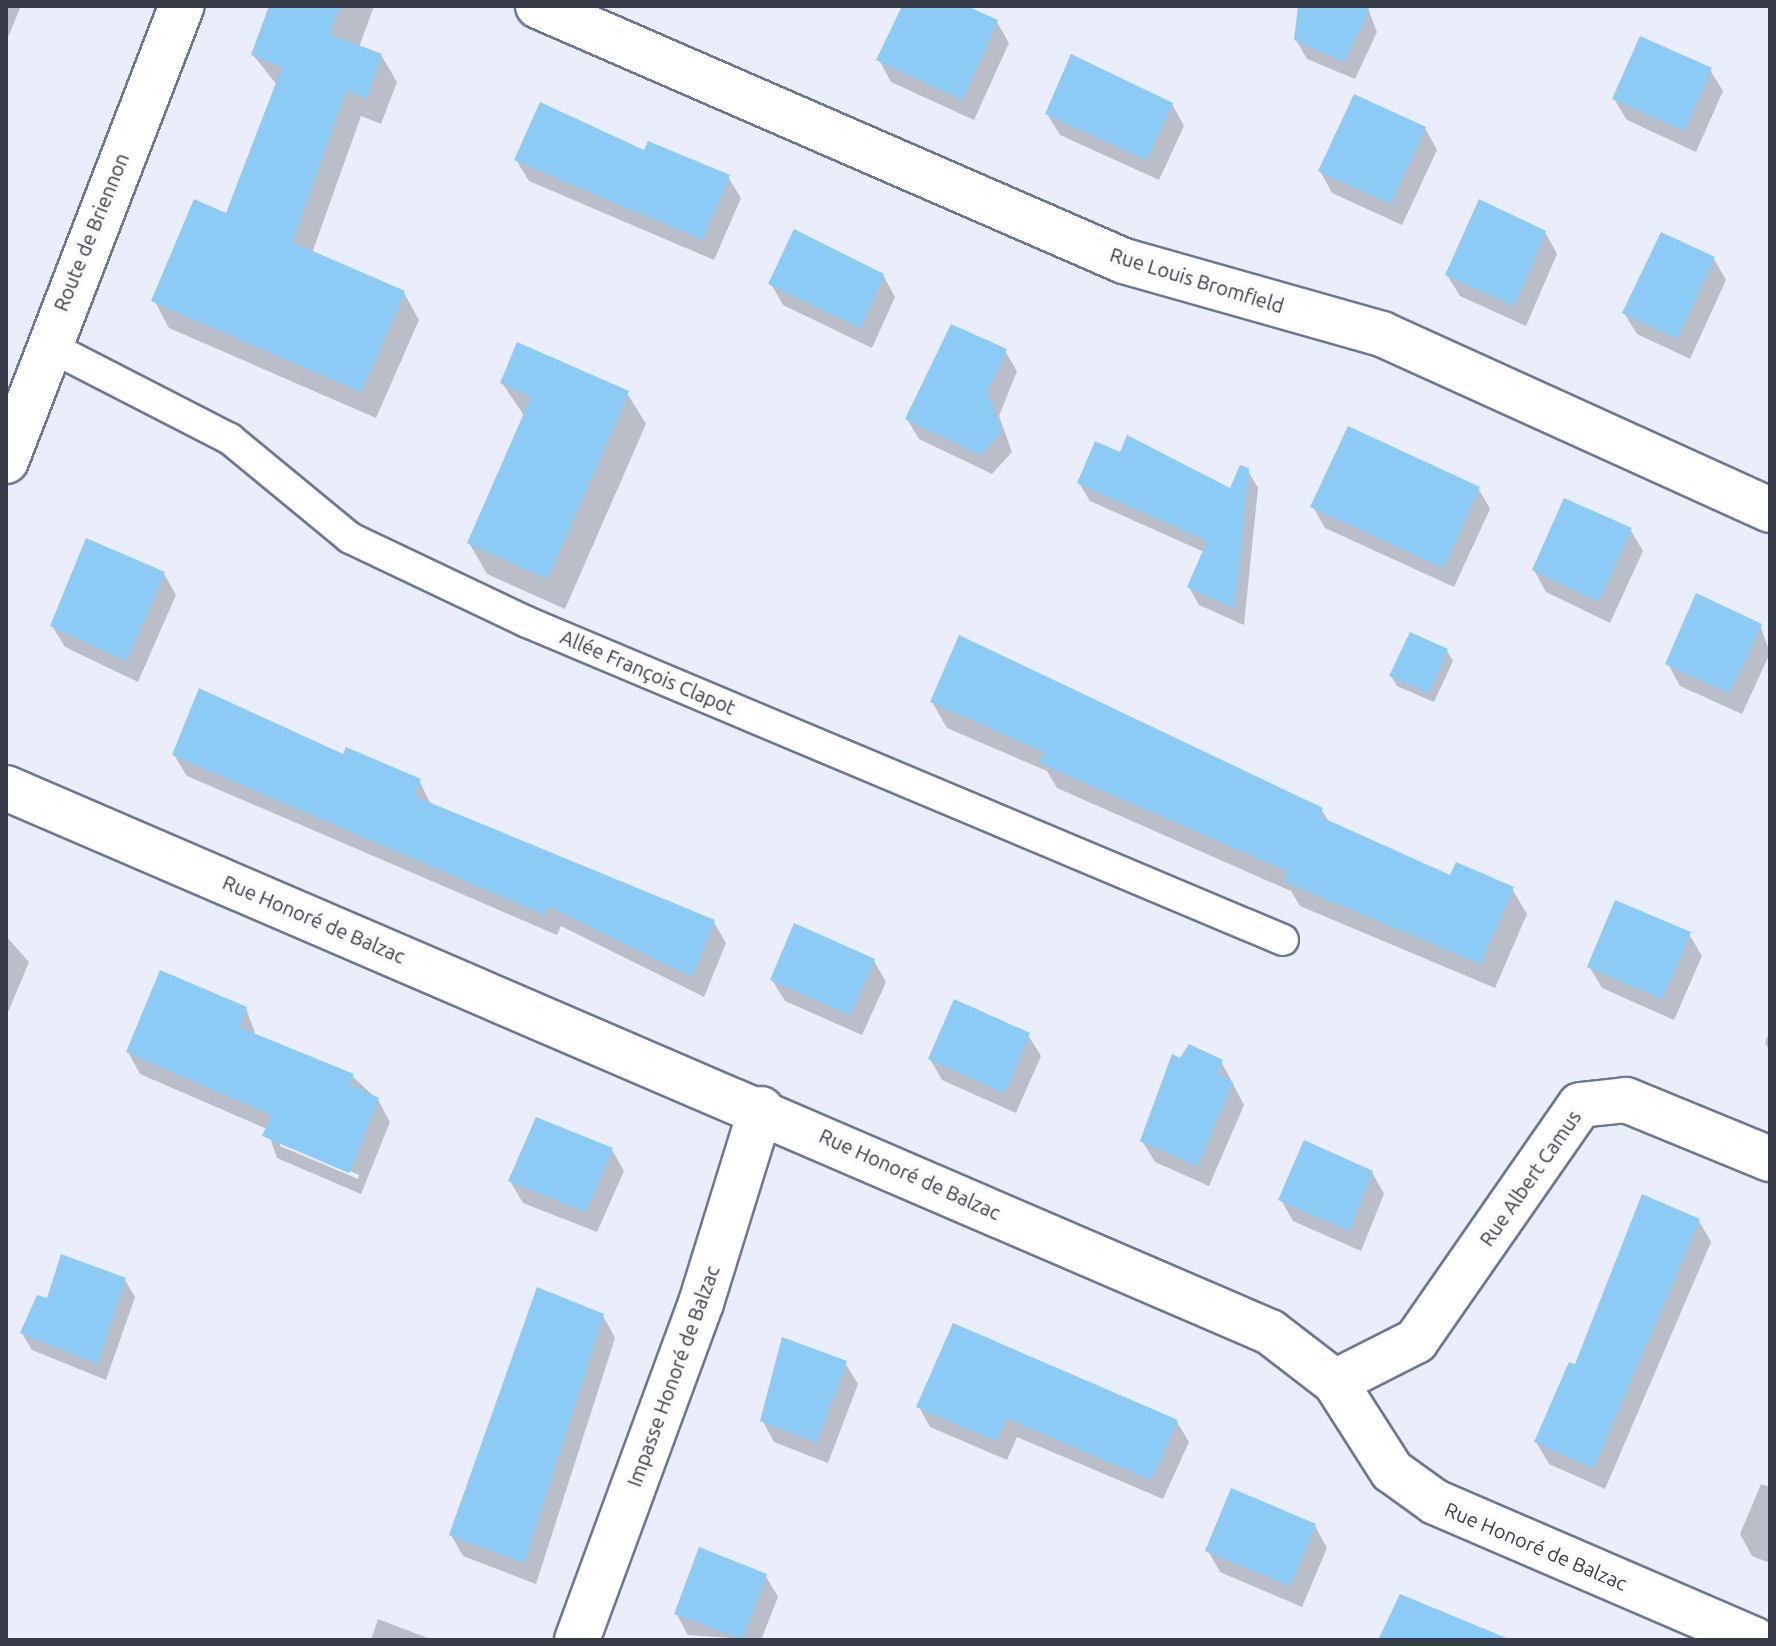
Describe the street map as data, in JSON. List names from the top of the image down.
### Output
{
  "streets": {
    "street": [
      "Route de Briennon",
      "Rue Louis Bromfield",
      "Rue Honoré de Balzac",
      "Rue Albert Camus",
      "Impasse Honoré de Balzac"
    ],
    "lane": ["Allée François Clapot"]
  },
  "crossings": [
    ["Route de Briennon", "Allée François Clapot"],
    ["Rue Honoré de Balzac", "Rue Albert Camus"],
    ["Rue Honoré de Balzac", "Impasse Honoré de Balzac"]
  ]
}
